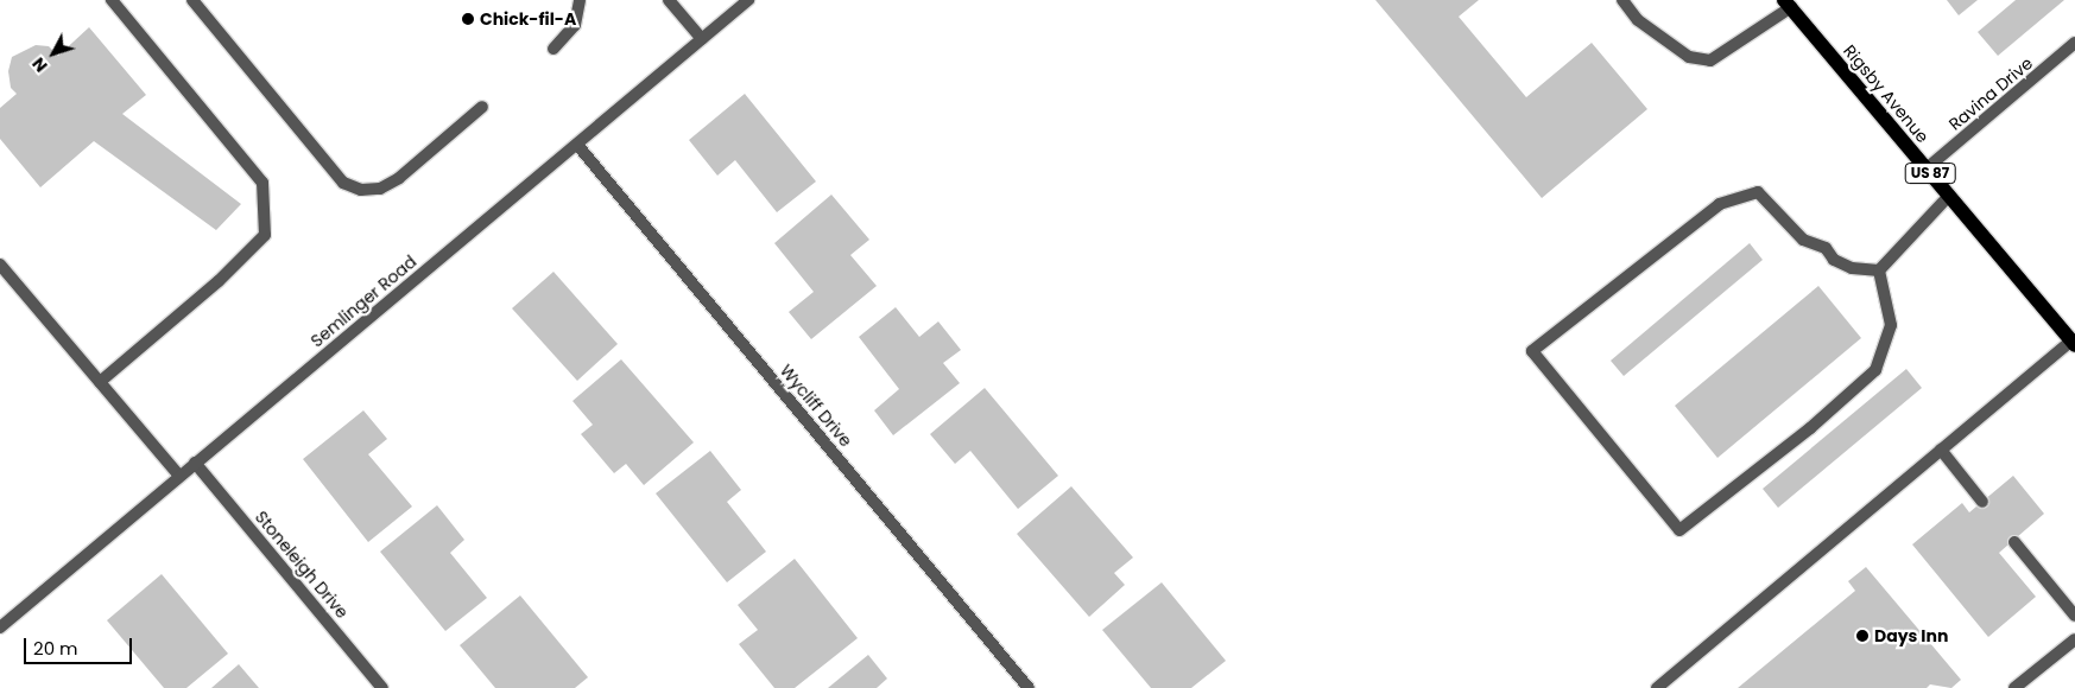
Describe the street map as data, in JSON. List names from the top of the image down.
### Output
{
  "streets": {
    "main road": ["Rigsby Avenue", "US 87"],
    "street": [
      "Ravina Drive",
      "Semlinger Road",
      "Wycliff Drive",
      "Stoneleigh Drive"
    ]
  },
  "crossings": [
    ["Rigsby Avenue", "Ravina Drive"],
    ["Semlinger Road", "Wycliff Drive"],
    ["Semlinger Road", "Stoneleigh Drive"]
  ],
  "places": ["Chick-fil-A", "Days Inn"],
  "scale_bar": "20 m",
  "north": "bottom left"
}
